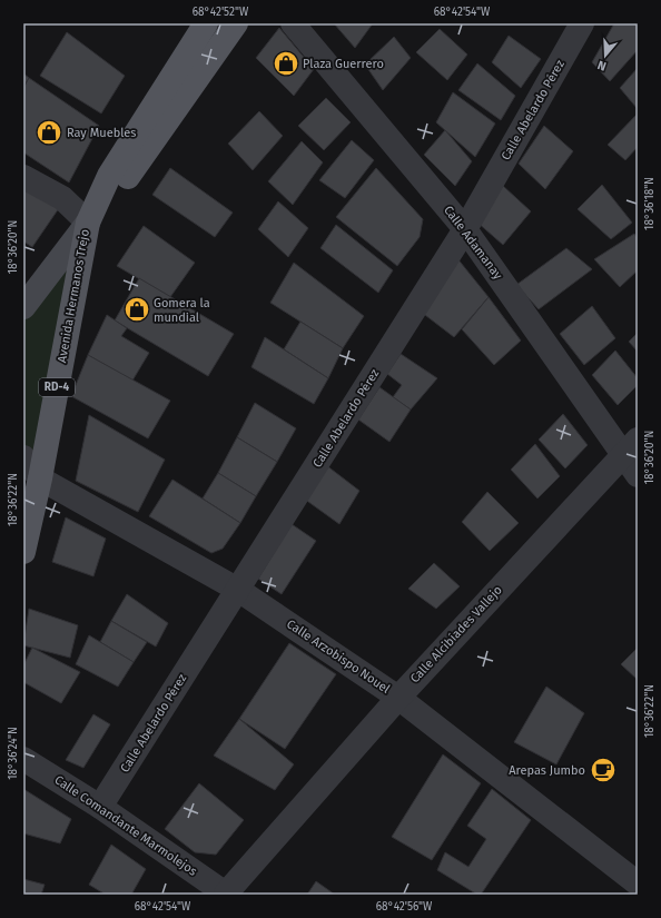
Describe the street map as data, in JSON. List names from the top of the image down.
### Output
{
  "streets": {
    "main road": ["Avenida Hermanos Trejo", "RD-4"],
    "street": [
      "Calle Abelardo Pérez",
      "Calle Adamanay",
      "Calle Alcibíades Vallejo",
      "Calle Arzobispo Nouel",
      "Calle Comandante Marmolejos"
    ]
  },
  "crossings": [
    ["Calle Abelardo Pérez", "Calle Adamanay"],
    ["Calle Abelardo Pérez", "Calle Arzobispo Nouel"],
    ["Calle Abelardo Pérez", "Calle Comandante Marmolejos"],
    ["Calle Adamanay", "Calle Alcibíades Vallejo"],
    ["Avenida Hermanos Trejo", "RD-4"],
    ["Avenida Hermanos Trejo", "Calle Arzobispo Nouel"],
    ["Calle Alcibíades Vallejo", "Calle Arzobispo Nouel"],
    ["Calle Alcibíades Vallejo", "Calle Comandante Marmolejos"]
  ],
  "places": {
    "shop": ["Plaza Guerrero", "Ray Muebles", "Gomera la mundial"],
    "cafe": ["Arepas Jumbo"]
  },
  "north": "bottom",
  "coordinates": [
    "68°42'52\"W",
    "68°42'54\"W",
    "18°36'18\"N",
    "18°36'20\"N",
    "18°36'22\"N",
    "18°36'24\"N",
    "68°42'56\"W"
  ]
}
